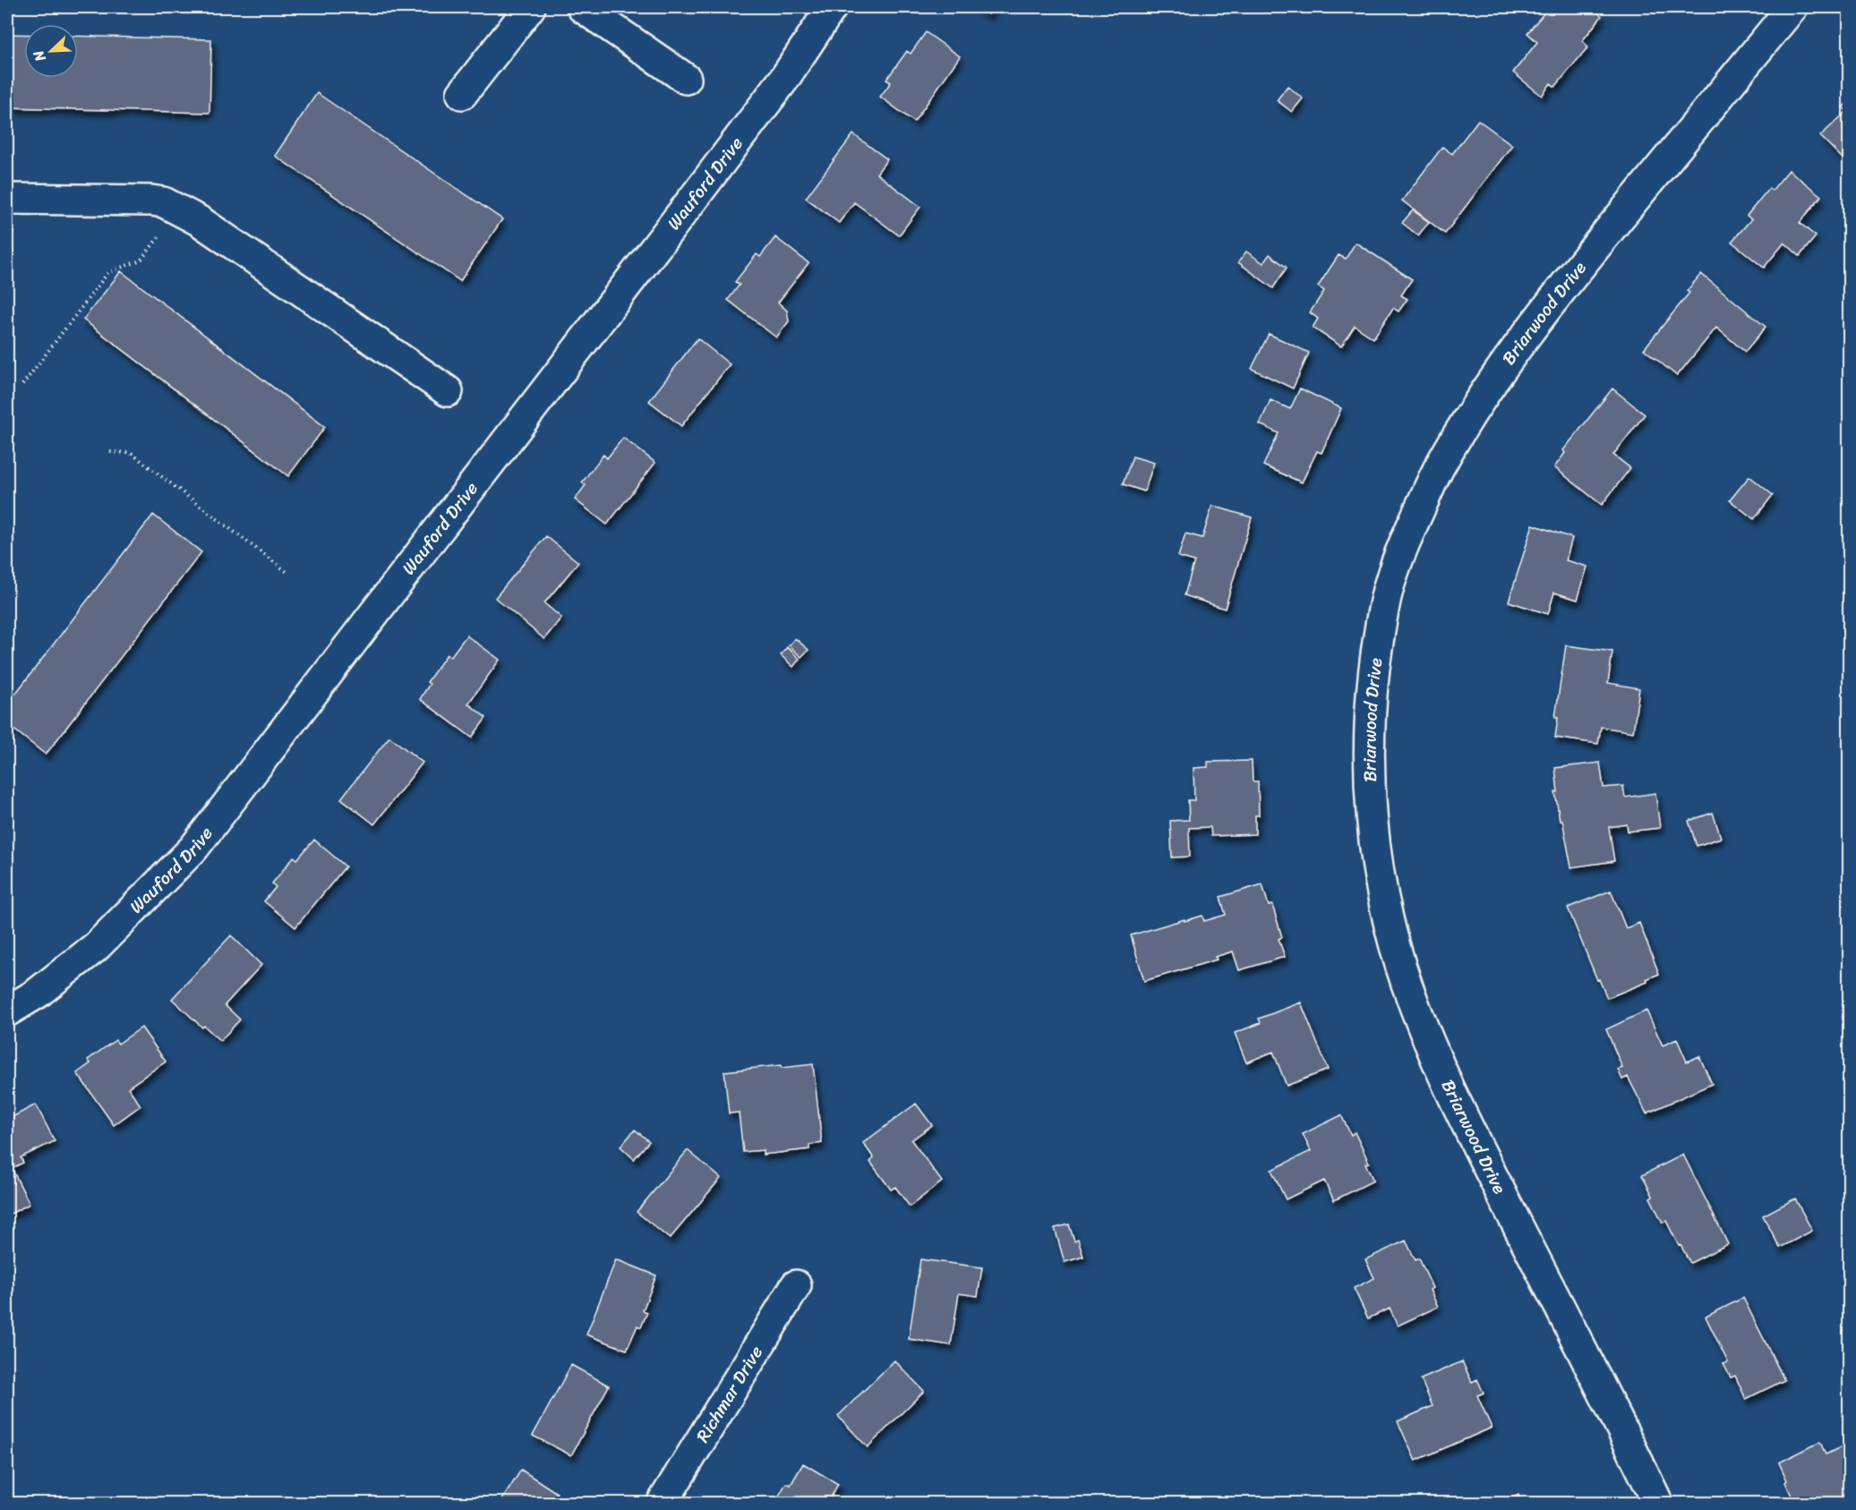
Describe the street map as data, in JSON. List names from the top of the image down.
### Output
{
  "streets": {
    "street": ["Wauford Drive", "Briarwood Drive", "Richmar Drive"]
  },
  "north": "bottom left"
}
